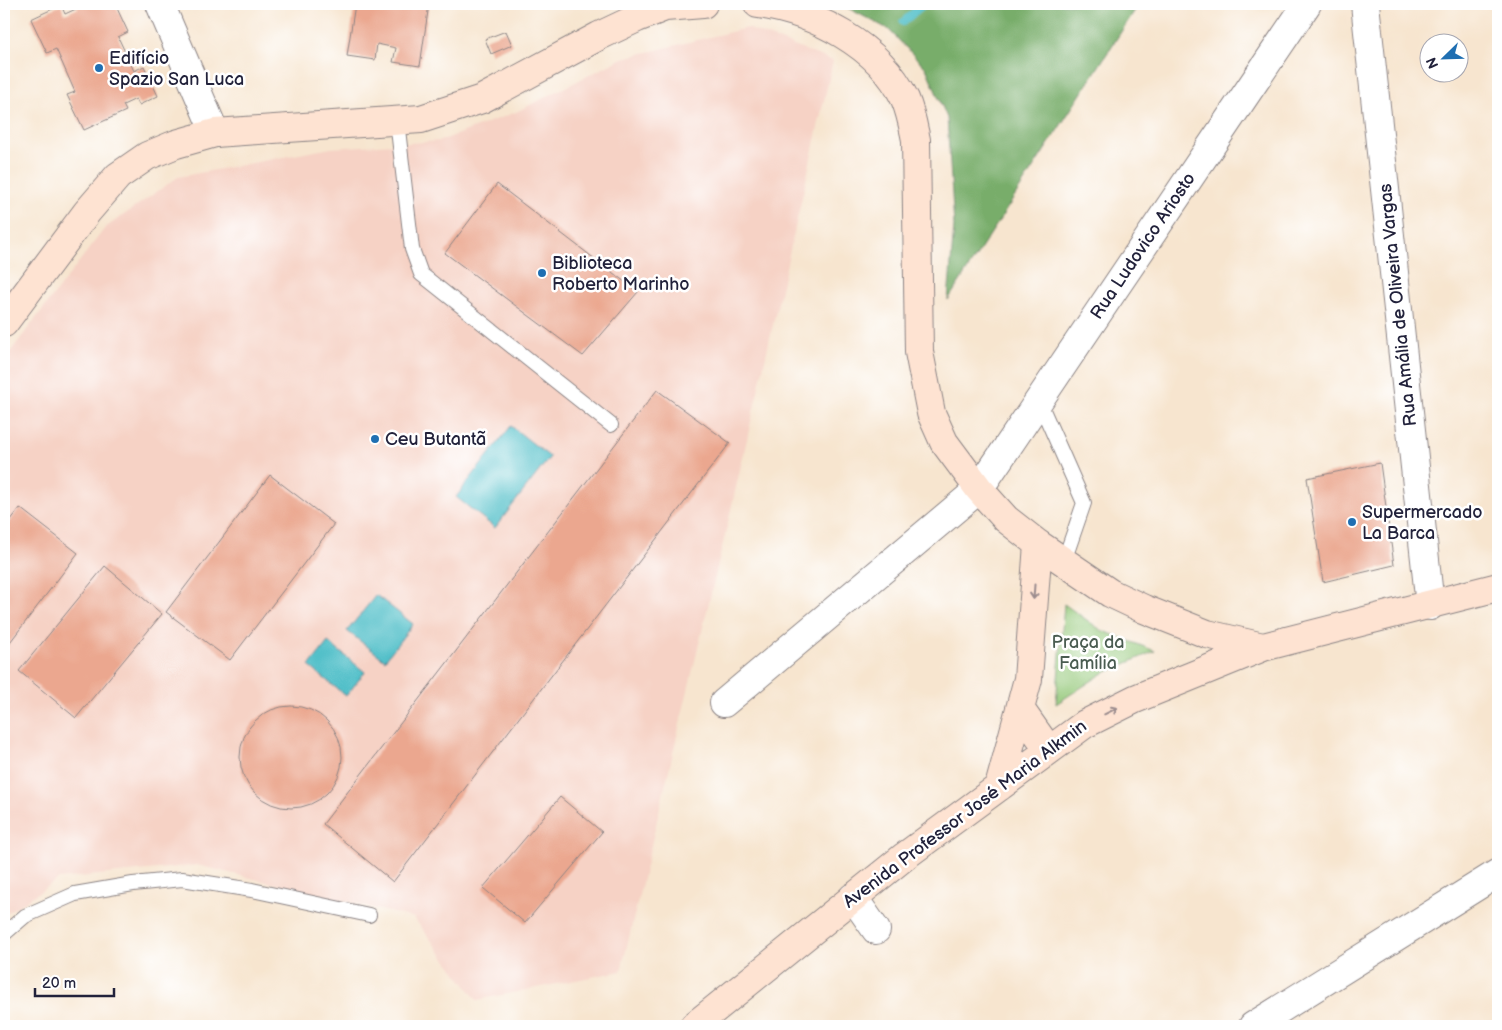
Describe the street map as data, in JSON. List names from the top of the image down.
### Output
{
  "streets": {
    "main road": ["Avenida Professor José Maria Alkmin"],
    "street": ["Rua Ludovico Ariosto", "Rua Amália de Oliveira Vargas"]
  },
  "crossings": [
    ["Rua Amália de Oliveira Vargas", "Avenida Professor José Maria Alkmin"]
  ],
  "parks": ["Praça da Família"],
  "places": [
    "Edifício Spazio San Luca",
    "Biblioteca Roberto Marinho",
    "Ceu Butantã",
    "Supermercado La Barca"
  ],
  "scale_bar": "20 m",
  "north": "bottom left"
}
